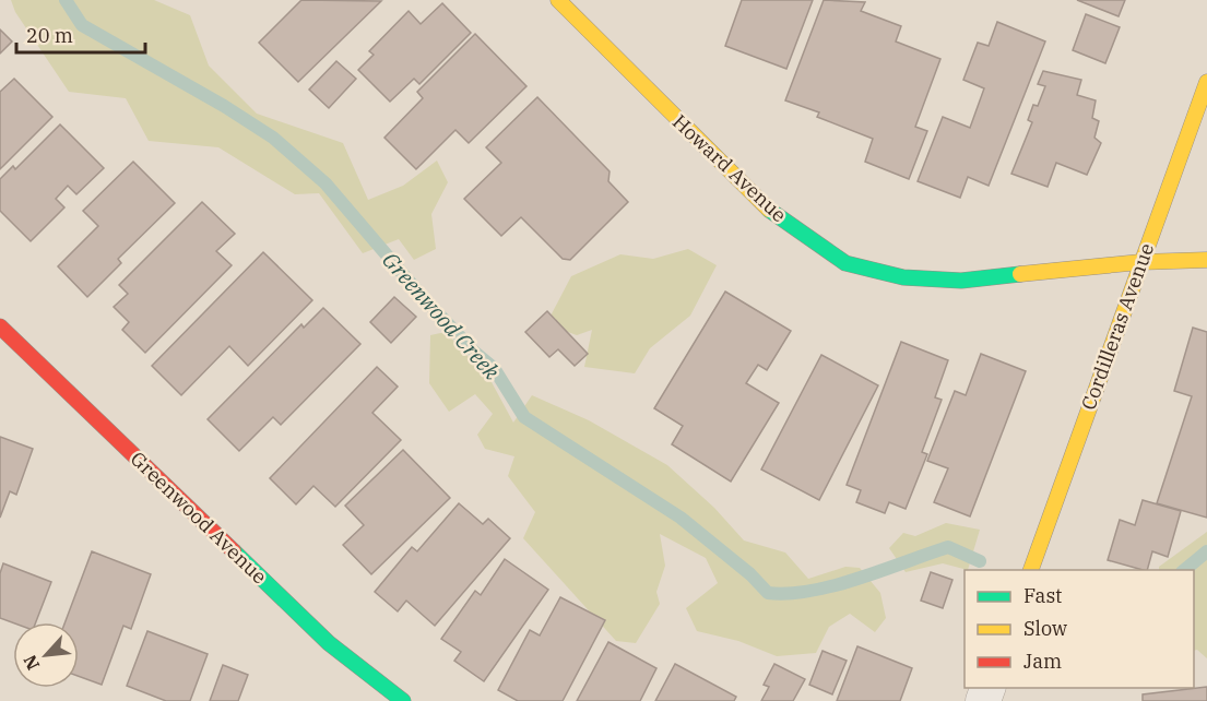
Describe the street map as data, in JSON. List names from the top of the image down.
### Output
{
  "streets": {
    "street": ["Howard Avenue", "Cordilleras Avenue", "Greenwood Avenue"]
  },
  "crossings": [
    ["Howard Avenue", "Cordilleras Avenue"]
  ],
  "water": ["Greenwood Creek"],
  "legend": ["Fast", "Slow", "Jam"],
  "scale_bar": "20 m",
  "north": "bottom left"
}
